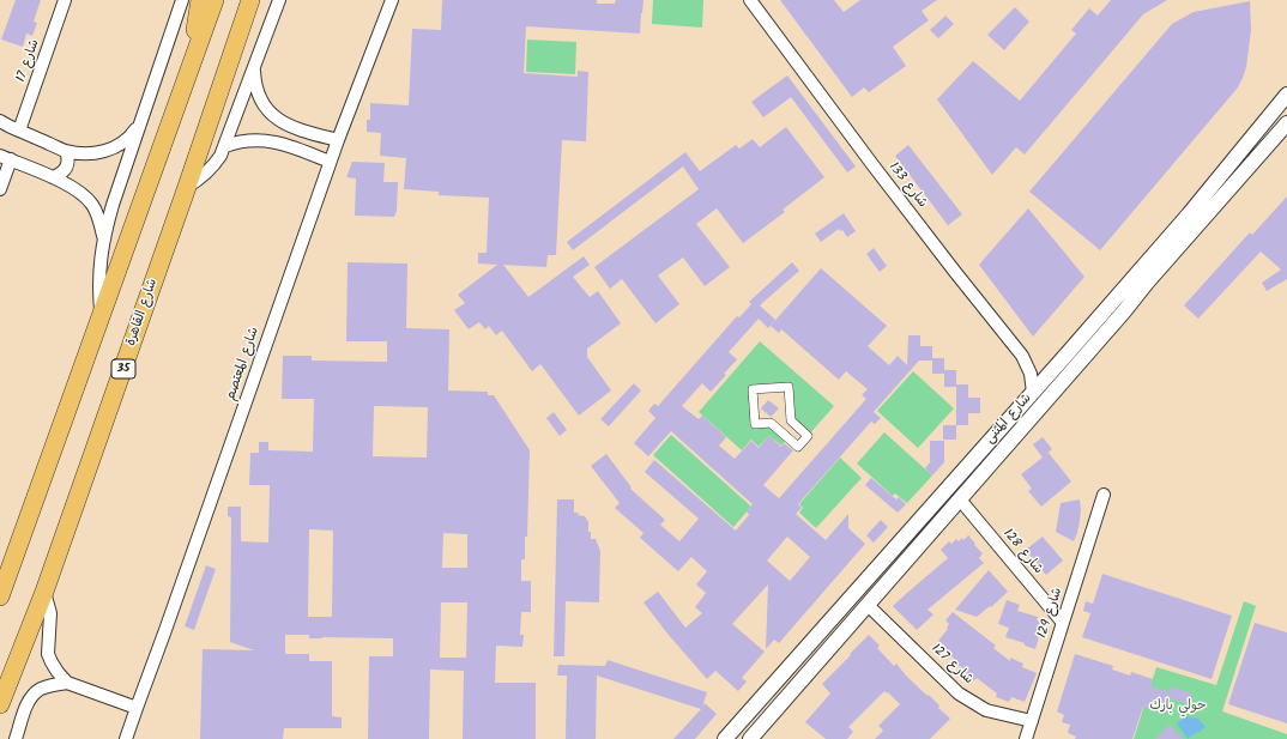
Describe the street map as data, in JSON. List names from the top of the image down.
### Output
{
  "streets": {
    "main road": ["شارع القاهرة", "35"],
    "street": [
      "شارع 17",
      "شارع 133",
      "شارع المعتصم",
      "شارع المثنى",
      "شارع 128",
      "شارع 129",
      "شارع 127"
    ]
  },
  "crossings": [
    ["شارع 133", "شارع المثنى"],
    ["شارع المثنى", "شارع 128"],
    ["شارع المثنى", "شارع 127"],
    ["شارع 128", "شارع 129"],
    ["شارع 129", "شارع 127"]
  ],
  "parks": ["حولي بارك"]
}
